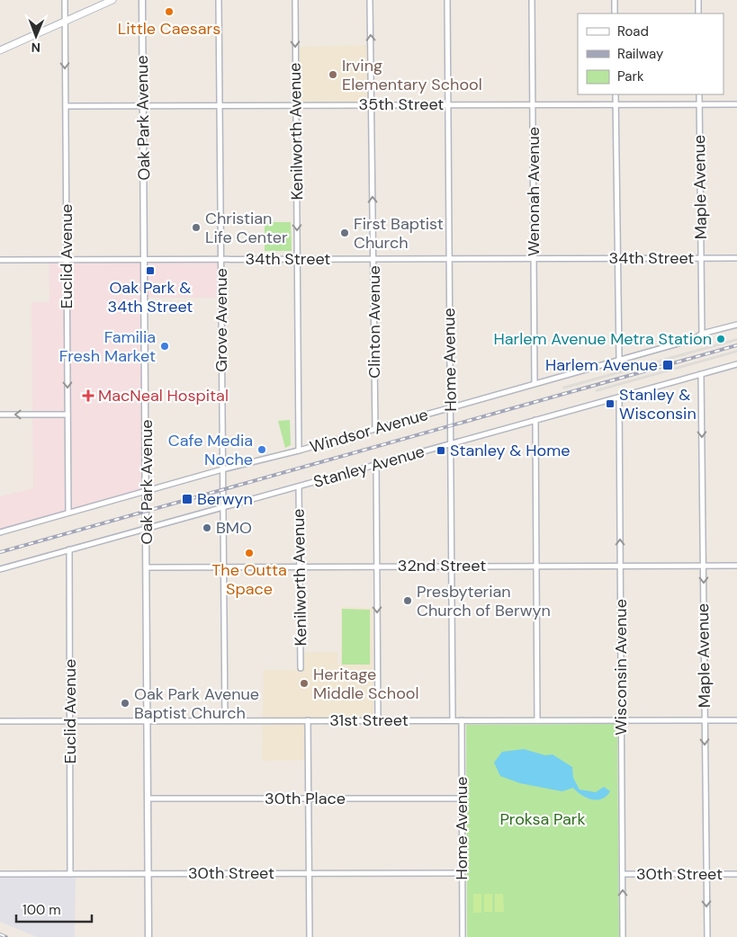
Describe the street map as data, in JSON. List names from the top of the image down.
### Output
{
  "streets": {
    "street": [
      "35th Street",
      "Oak Park Avenue",
      "Kenilworth Avenue",
      "Maple Avenue",
      "Wenonah Avenue",
      "Euclid Avenue",
      "34th Street",
      "Grove Avenue",
      "Clinton Avenue",
      "Home Avenue",
      "Windsor Avenue",
      "Stanley Avenue",
      "32nd Street",
      "Wisconsin Avenue",
      "31st Street",
      "30th Place",
      "30th Street"
    ]
  },
  "crossings": [
    ["35th Street", "Oak Park Avenue"],
    ["35th Street", "Kenilworth Avenue"],
    ["35th Street", "Maple Avenue"],
    ["35th Street", "Wenonah Avenue"],
    ["35th Street", "Euclid Avenue"],
    ["35th Street", "Grove Avenue"],
    ["35th Street", "Clinton Avenue"],
    ["35th Street", "Home Avenue"],
    ["Oak Park Avenue", "34th Street"],
    ["Oak Park Avenue", "Windsor Avenue"],
    ["Oak Park Avenue", "Stanley Avenue"],
    ["Oak Park Avenue", "32nd Street"],
    ["Oak Park Avenue", "31st Street"],
    ["Oak Park Avenue", "30th Place"],
    ["Oak Park Avenue", "30th Street"],
    ["Kenilworth Avenue", "34th Street"],
    ["Kenilworth Avenue", "Windsor Avenue"],
    ["Kenilworth Avenue", "Stanley Avenue"],
    ["Kenilworth Avenue", "32nd Street"],
    ["Maple Avenue", "34th Street"],
    ["Maple Avenue", "Windsor Avenue"],
    ["Maple Avenue", "Stanley Avenue"],
    ["Maple Avenue", "32nd Street"],
    ["Maple Avenue", "31st Street"],
    ["Maple Avenue", "30th Street"],
    ["Wenonah Avenue", "34th Street"],
    ["Wenonah Avenue", "Windsor Avenue"],
    ["Euclid Avenue", "34th Street"],
    ["Euclid Avenue", "Windsor Avenue"],
    ["Euclid Avenue", "Stanley Avenue"],
    ["Euclid Avenue", "31st Street"],
    ["Euclid Avenue", "30th Street"],
    ["34th Street", "Grove Avenue"],
    ["34th Street", "Clinton Avenue"],
    ["34th Street", "Home Avenue"],
    ["Grove Avenue", "Windsor Avenue"],
    ["Grove Avenue", "Stanley Avenue"],
    ["Grove Avenue", "32nd Street"],
    ["Grove Avenue", "31st Street"],
    ["Clinton Avenue", "Windsor Avenue"],
    ["Home Avenue", "Windsor Avenue"],
    ["Home Avenue", "Stanley Avenue"],
    ["Home Avenue", "32nd Street"],
    ["Home Avenue", "31st Street"],
    ["Home Avenue", "30th Place"],
    ["Home Avenue", "30th Street"],
    ["Stanley Avenue", "Wisconsin Avenue"],
    ["32nd Street", "Wisconsin Avenue"],
    ["Wisconsin Avenue", "31st Street"],
    ["Wisconsin Avenue", "30th Street"]
  ],
  "one_way": [
    "Kenilworth Avenue",
    "Maple Avenue",
    "Clinton Avenue",
    "Wisconsin Avenue"
  ],
  "parks": ["Proksa Park"],
  "places": {
    "other": [
      "Little Caesars",
      "Irving Elementary School",
      "Christian Life Center",
      "First Baptist Church",
      "Harlem Avenue Metra Station",
      "Familia Fresh Market",
      "Cafe Media Noche",
      "BMO",
      "The Outta Space",
      "Presbyterian Church of Berwyn",
      "Heritage Middle School",
      "Oak Park Avenue Baptist Church"
    ],
    "transit": [
      "Oak Park & 34th Street",
      "Harlem Avenue",
      "Stanley & Wisconsin",
      "Stanley & Home",
      "Berwyn"
    ],
    "health": ["MacNeal Hospital"]
  },
  "legend": ["Road", "Railway", "Park"],
  "scale_bar": "100 m",
  "north": "bottom"
}
